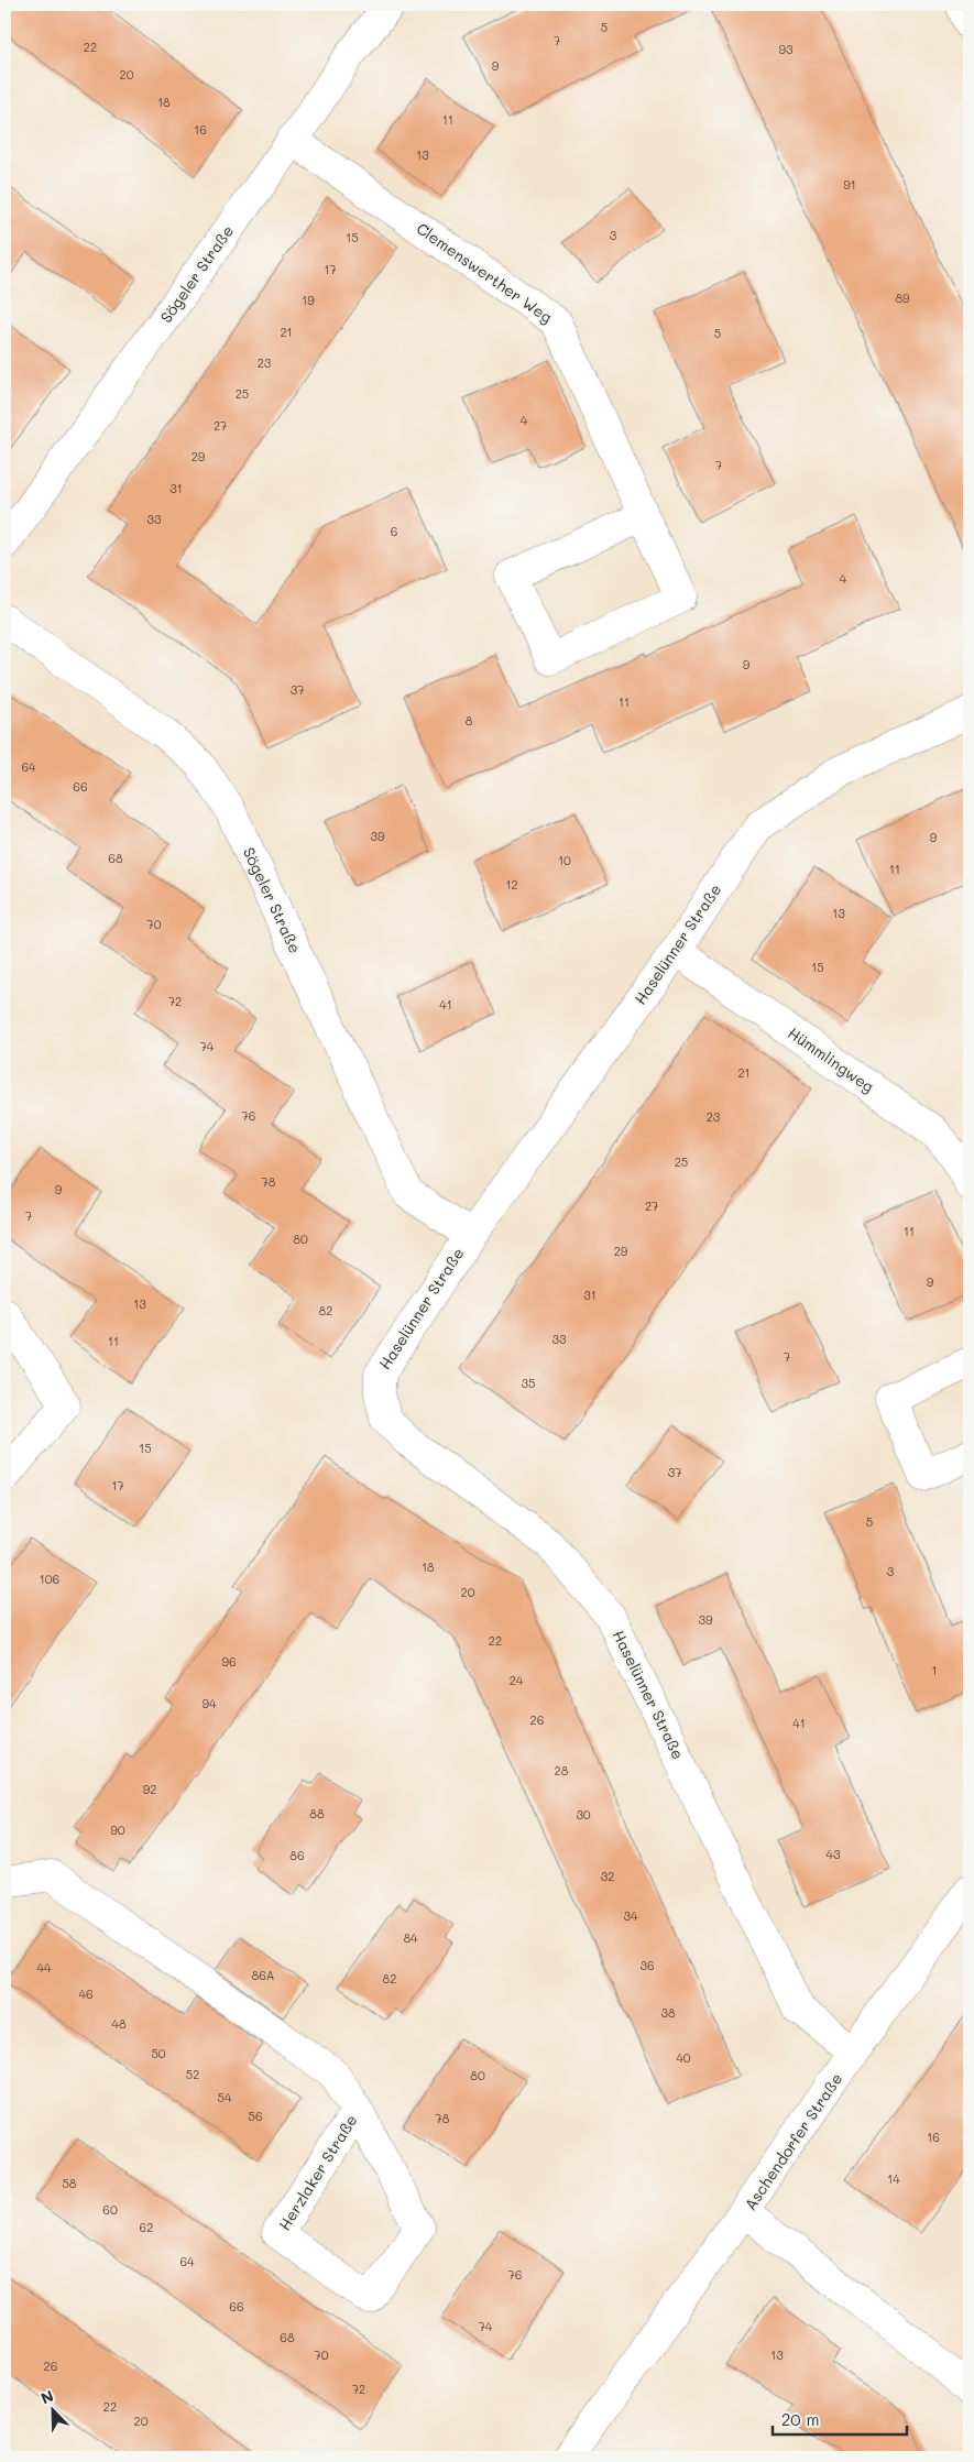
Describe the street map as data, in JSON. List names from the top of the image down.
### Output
{
  "streets": {
    "street": [
      "Clemenswerther Weg",
      "Sögeler Straße",
      "Haselünner Straße",
      "Hümmlingweg",
      "Aschendorfer Straße",
      "Herzlaker Straße"
    ]
  },
  "crossings": [
    ["Clemenswerther Weg", "Sögeler Straße"],
    ["Sögeler Straße", "Haselünner Straße"],
    ["Haselünner Straße", "Hümmlingweg"],
    ["Haselünner Straße", "Aschendorfer Straße"]
  ],
  "house_numbers": [
    "5",
    "7",
    "22",
    "93",
    "9",
    "20",
    "18",
    "11",
    "16",
    "13",
    "91",
    "3",
    "15",
    "17",
    "89",
    "19",
    "21",
    "5",
    "23",
    "25",
    "4",
    "27",
    "29",
    "7",
    "31",
    "33",
    "6",
    "4",
    "9",
    "37",
    "11",
    "8",
    "64",
    "66",
    "39",
    "9",
    "68",
    "10",
    "11",
    "12",
    "13",
    "70",
    "15",
    "72",
    "41",
    "74",
    "21",
    "76",
    "23",
    "25",
    "78",
    "9",
    "27",
    "7",
    "11",
    "80",
    "29",
    "9",
    "31",
    "13",
    "82",
    "33",
    "11",
    "7",
    "35",
    "15",
    "37",
    "17",
    "5",
    "18",
    "3",
    "106",
    "20",
    "39",
    "22",
    "96",
    "1",
    "24",
    "94",
    "26",
    "41",
    "28",
    "92",
    "88",
    "30",
    "90",
    "43",
    "86",
    "32",
    "34",
    "84",
    "36",
    "44",
    "86A",
    "82",
    "46",
    "38",
    "48",
    "50",
    "40",
    "52",
    "80",
    "54",
    "56",
    "78",
    "16",
    "14",
    "58",
    "60",
    "62",
    "64",
    "76",
    "66",
    "74",
    "68",
    "70",
    "13",
    "26",
    "72",
    "22",
    "20"
  ],
  "scale_bar": "20 m",
  "north": "top left"
}
